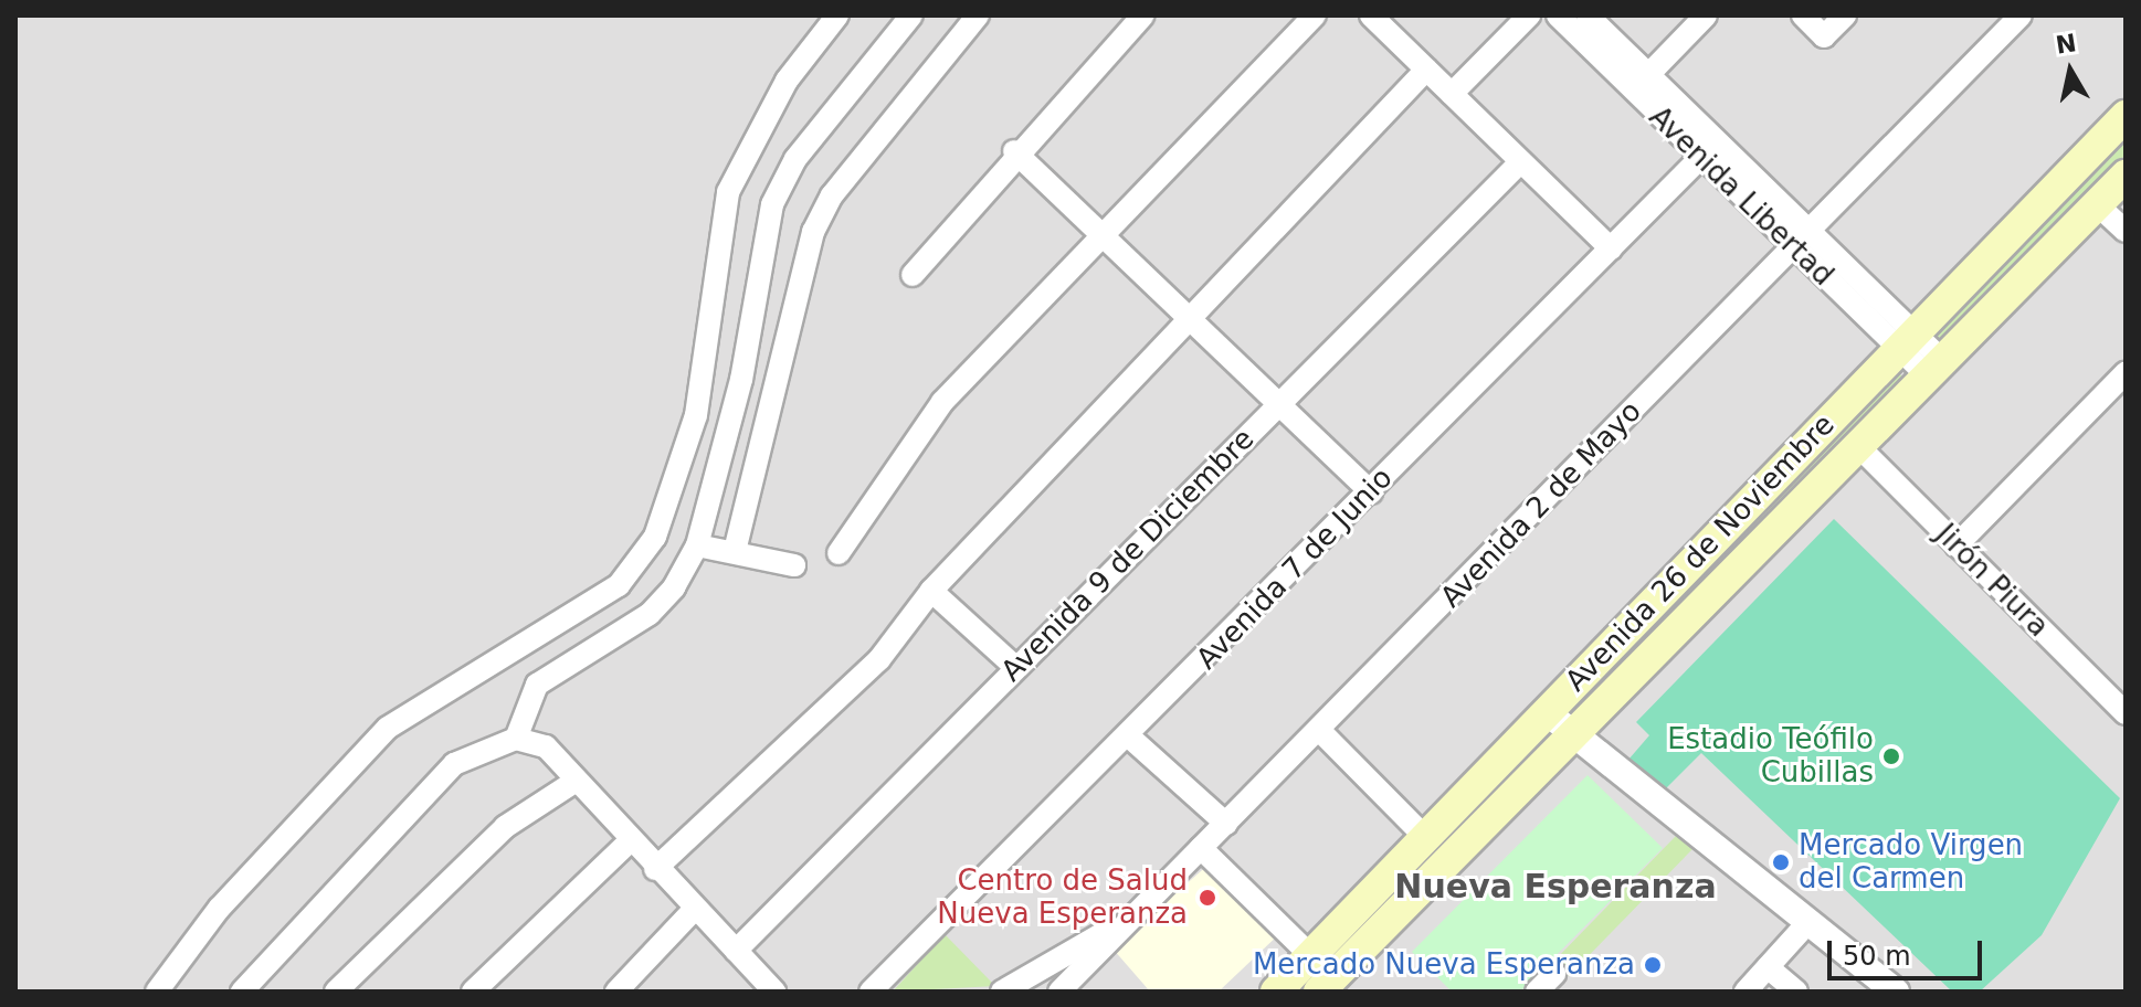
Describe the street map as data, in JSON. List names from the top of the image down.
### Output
{
  "streets": {
    "main road": ["Avenida 26 de Noviembre"],
    "street": [
      "Avenida Libertad",
      "Avenida 2 de Mayo",
      "Avenida 9 de Diciembre",
      "Avenida 7 de Junio",
      "Jirón Piura"
    ]
  },
  "crossings": [
    ["Avenida Libertad", "Avenida 2 de Mayo"],
    ["Avenida Libertad", "Avenida 26 de Noviembre"],
    ["Avenida Libertad", "Avenida 7 de Junio"],
    ["Avenida 26 de Noviembre", "Jirón Piura"]
  ],
  "districts": ["Nueva Esperanza"],
  "places": [
    "Estadio Teófilo Cubillas",
    "Mercado Virgen del Carmen",
    "Centro de Salud Nueva Esperanza",
    "Mercado Nueva Esperanza"
  ],
  "scale_bar": "50 m",
  "north": "top"
}
